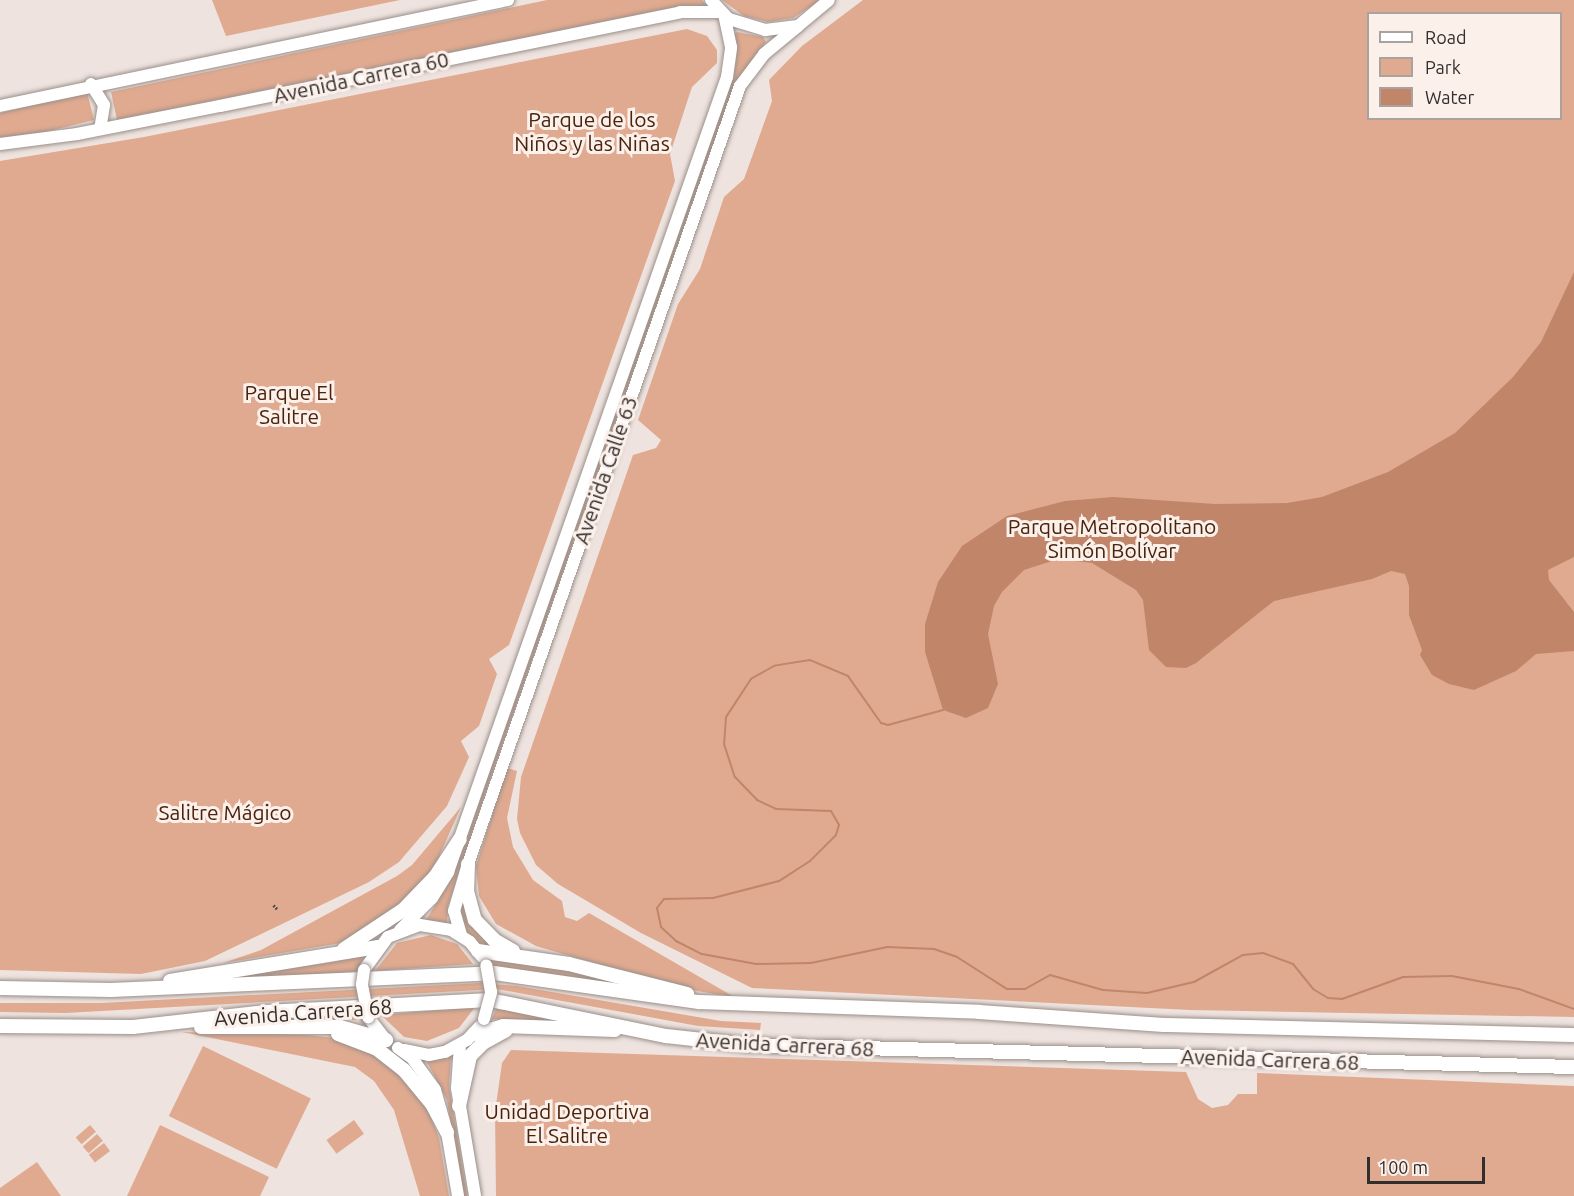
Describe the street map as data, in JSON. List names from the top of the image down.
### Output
{
  "streets": {
    "main road": ["Avenida Carrera 60", "Avenida Calle 63", "Avenida Carrera 68"]
  },
  "crossings": [
    ["Avenida Carrera 60", "Avenida Calle 63"]
  ],
  "parks": [
    "Parque de los Niños y las Niñas",
    "Parque El Salitre",
    "Parque Metropolitano Simón Bolívar",
    "Salitre Mágico",
    "Unidad Deportiva El Salitre"
  ],
  "legend": ["Road", "Park", "Water"],
  "scale_bar": "100 m"
}
